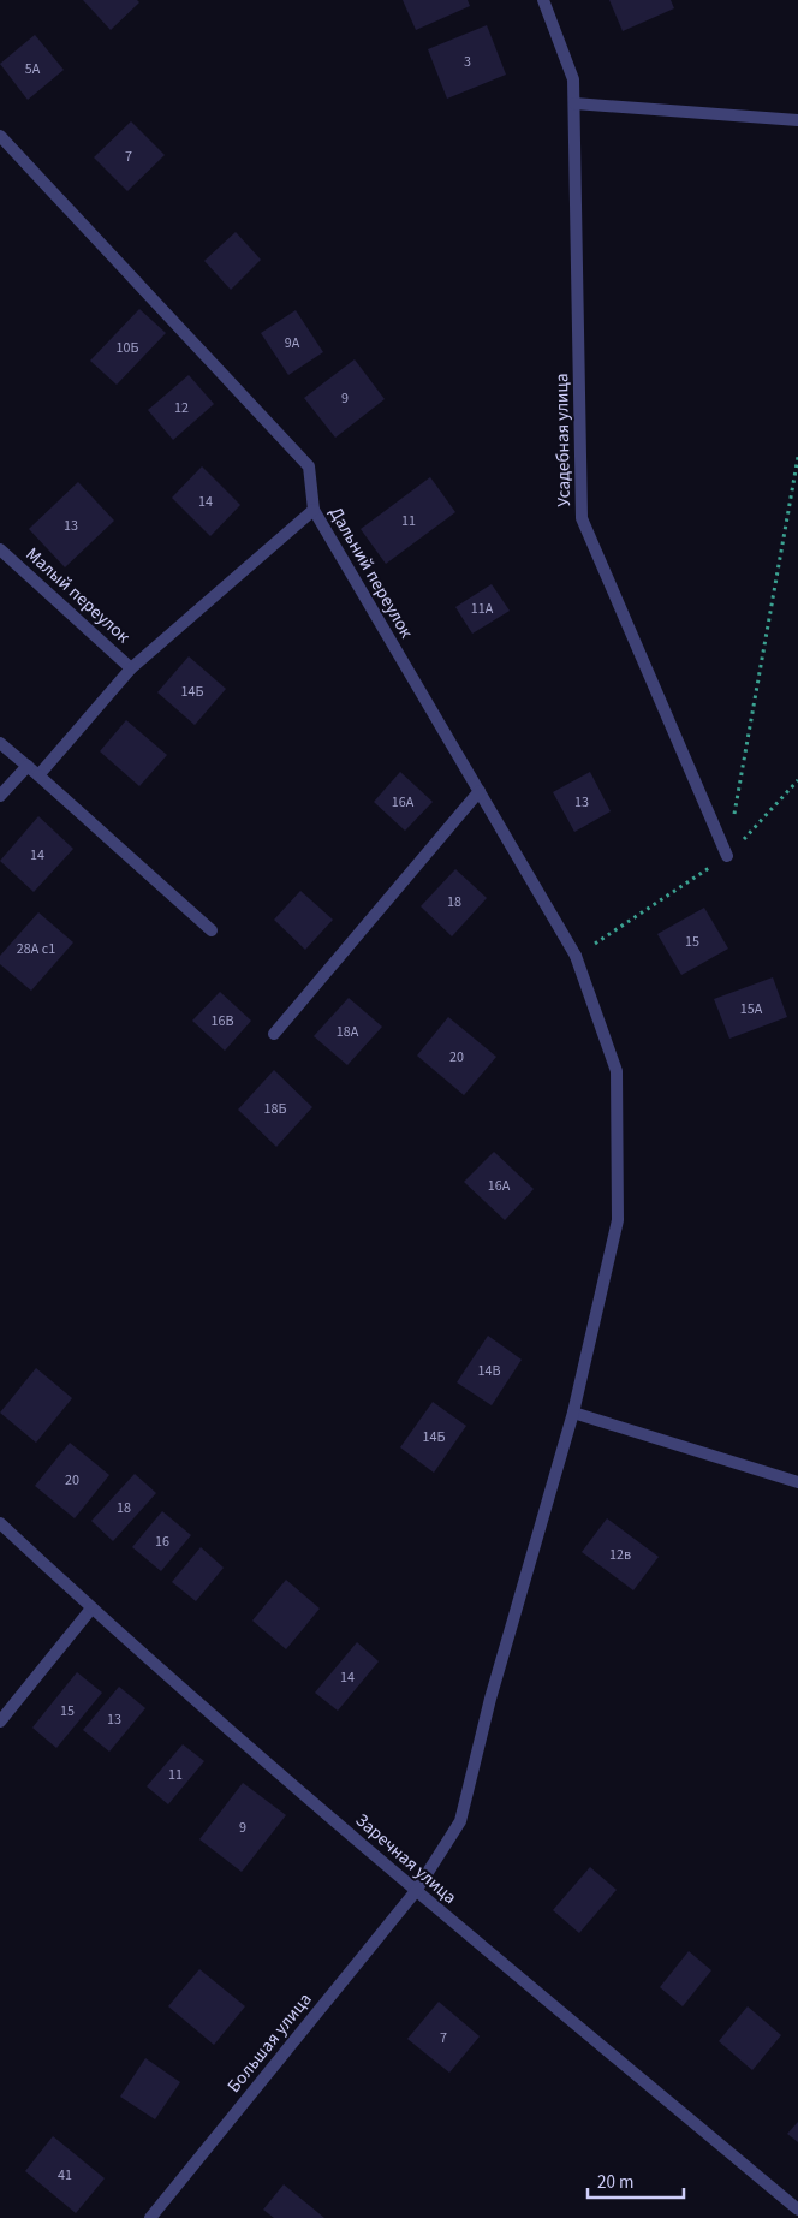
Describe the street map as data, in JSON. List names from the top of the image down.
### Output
{
  "streets": {
    "street": [
      "Усадебная улица",
      "Дальний переулок",
      "Малый переулок",
      "Заречная улица",
      "Большая улица"
    ]
  },
  "crossings": [
    ["Дальний переулок", "Большая улица"],
    ["Заречная улица", "Большая улица"]
  ],
  "house_numbers": [
    "3",
    "5А",
    "7",
    "9А",
    "10Б",
    "9",
    "12",
    "14",
    "11",
    "13",
    "11А",
    "14Б",
    "16А",
    "13",
    "14",
    "18",
    "15",
    "28А с1",
    "15А",
    "16В",
    "18А",
    "20",
    "18Б",
    "16А",
    "14В",
    "14Б",
    "20",
    "18",
    "16",
    "12в",
    "14",
    "15",
    "13",
    "11",
    "9",
    "7",
    "41"
  ],
  "scale_bar": "20 m"
}
